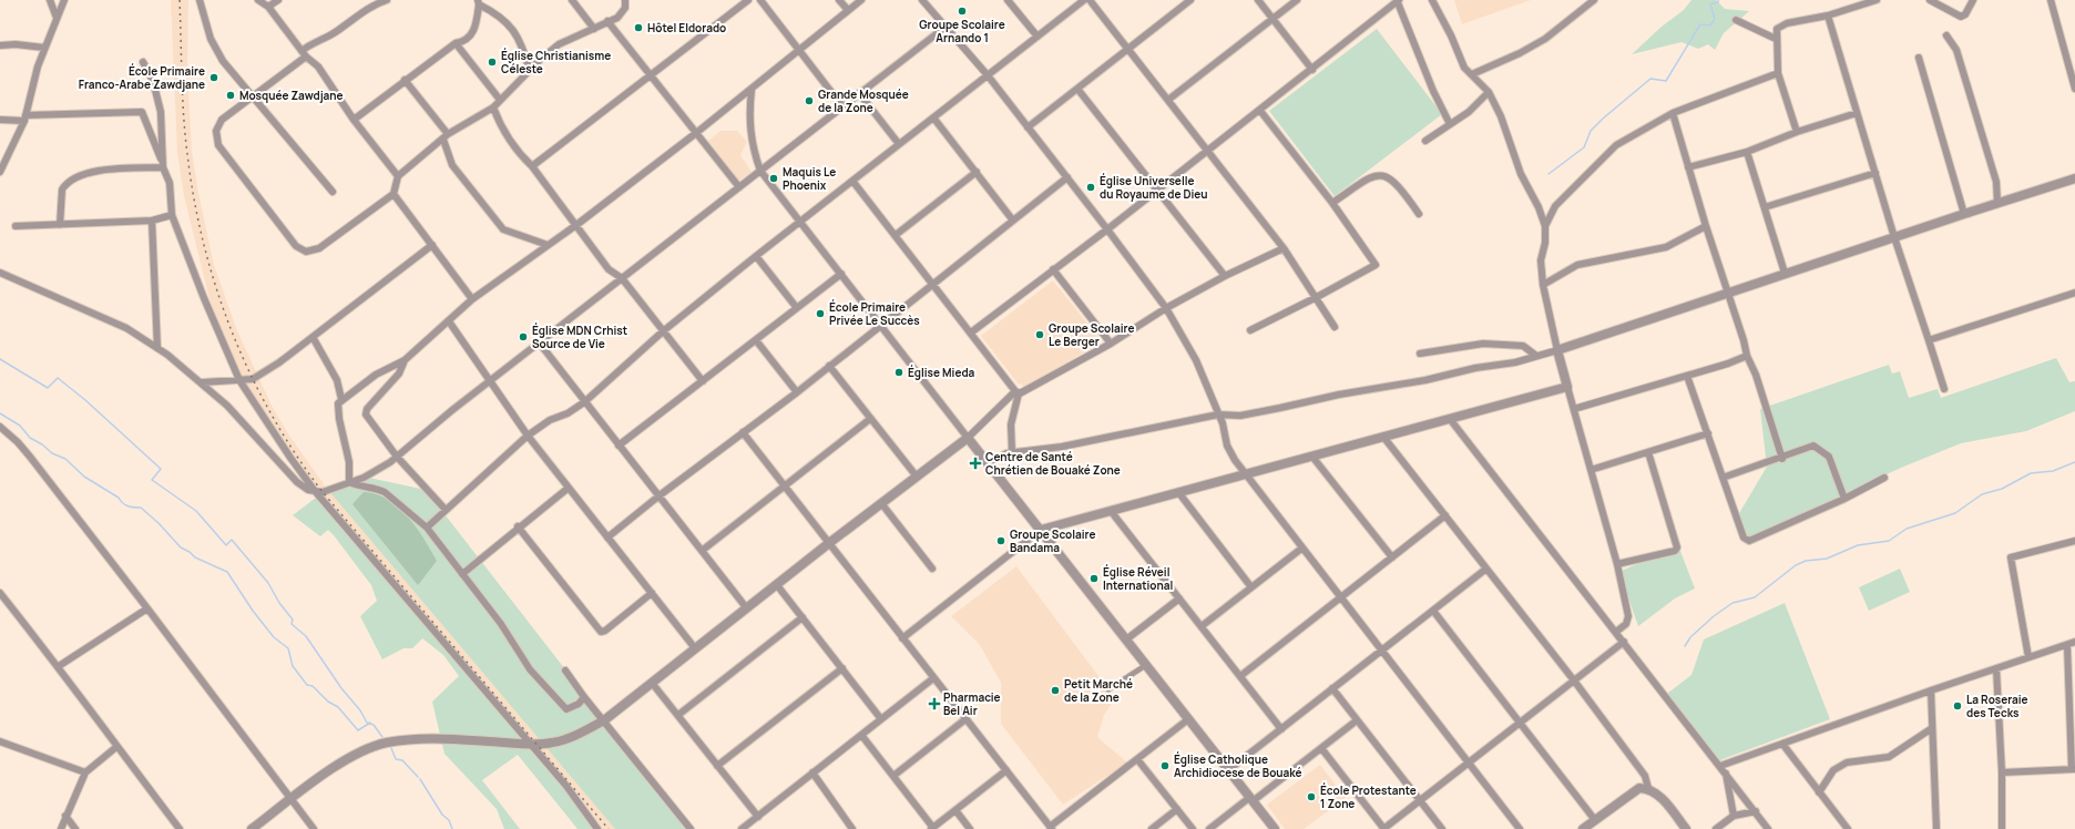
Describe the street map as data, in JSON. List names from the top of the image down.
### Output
{
  "places": {
    "other": [
      "Groupe Scolaire Arnando 1",
      "Hôtel Eldorado",
      "Église Christianisme Céleste",
      "École Primaire Franco-Arabe Zawdjane",
      "Mosquée Zawdjane",
      "Grande Mosquée de la Zone",
      "Maquis Le Phoenix",
      "Église Universelle du Royaume de Dieu",
      "École Primaire Privée Le Succès",
      "Groupe Scolaire Le Berger",
      "Église MDN Crhist Source de Vie",
      "Église Mieda",
      "Groupe Scolaire Bandama",
      "Église Réveil International",
      "Petit Marché de la Zone",
      "La Roseraie des Tecks",
      "Église Catholique Archidiocese de Bouaké",
      "École Protestante 1 Zone"
    ],
    "health": ["Centre de Santé Chrétien de Bouaké Zone", "Pharmacie Bel Air"]
  }
}
